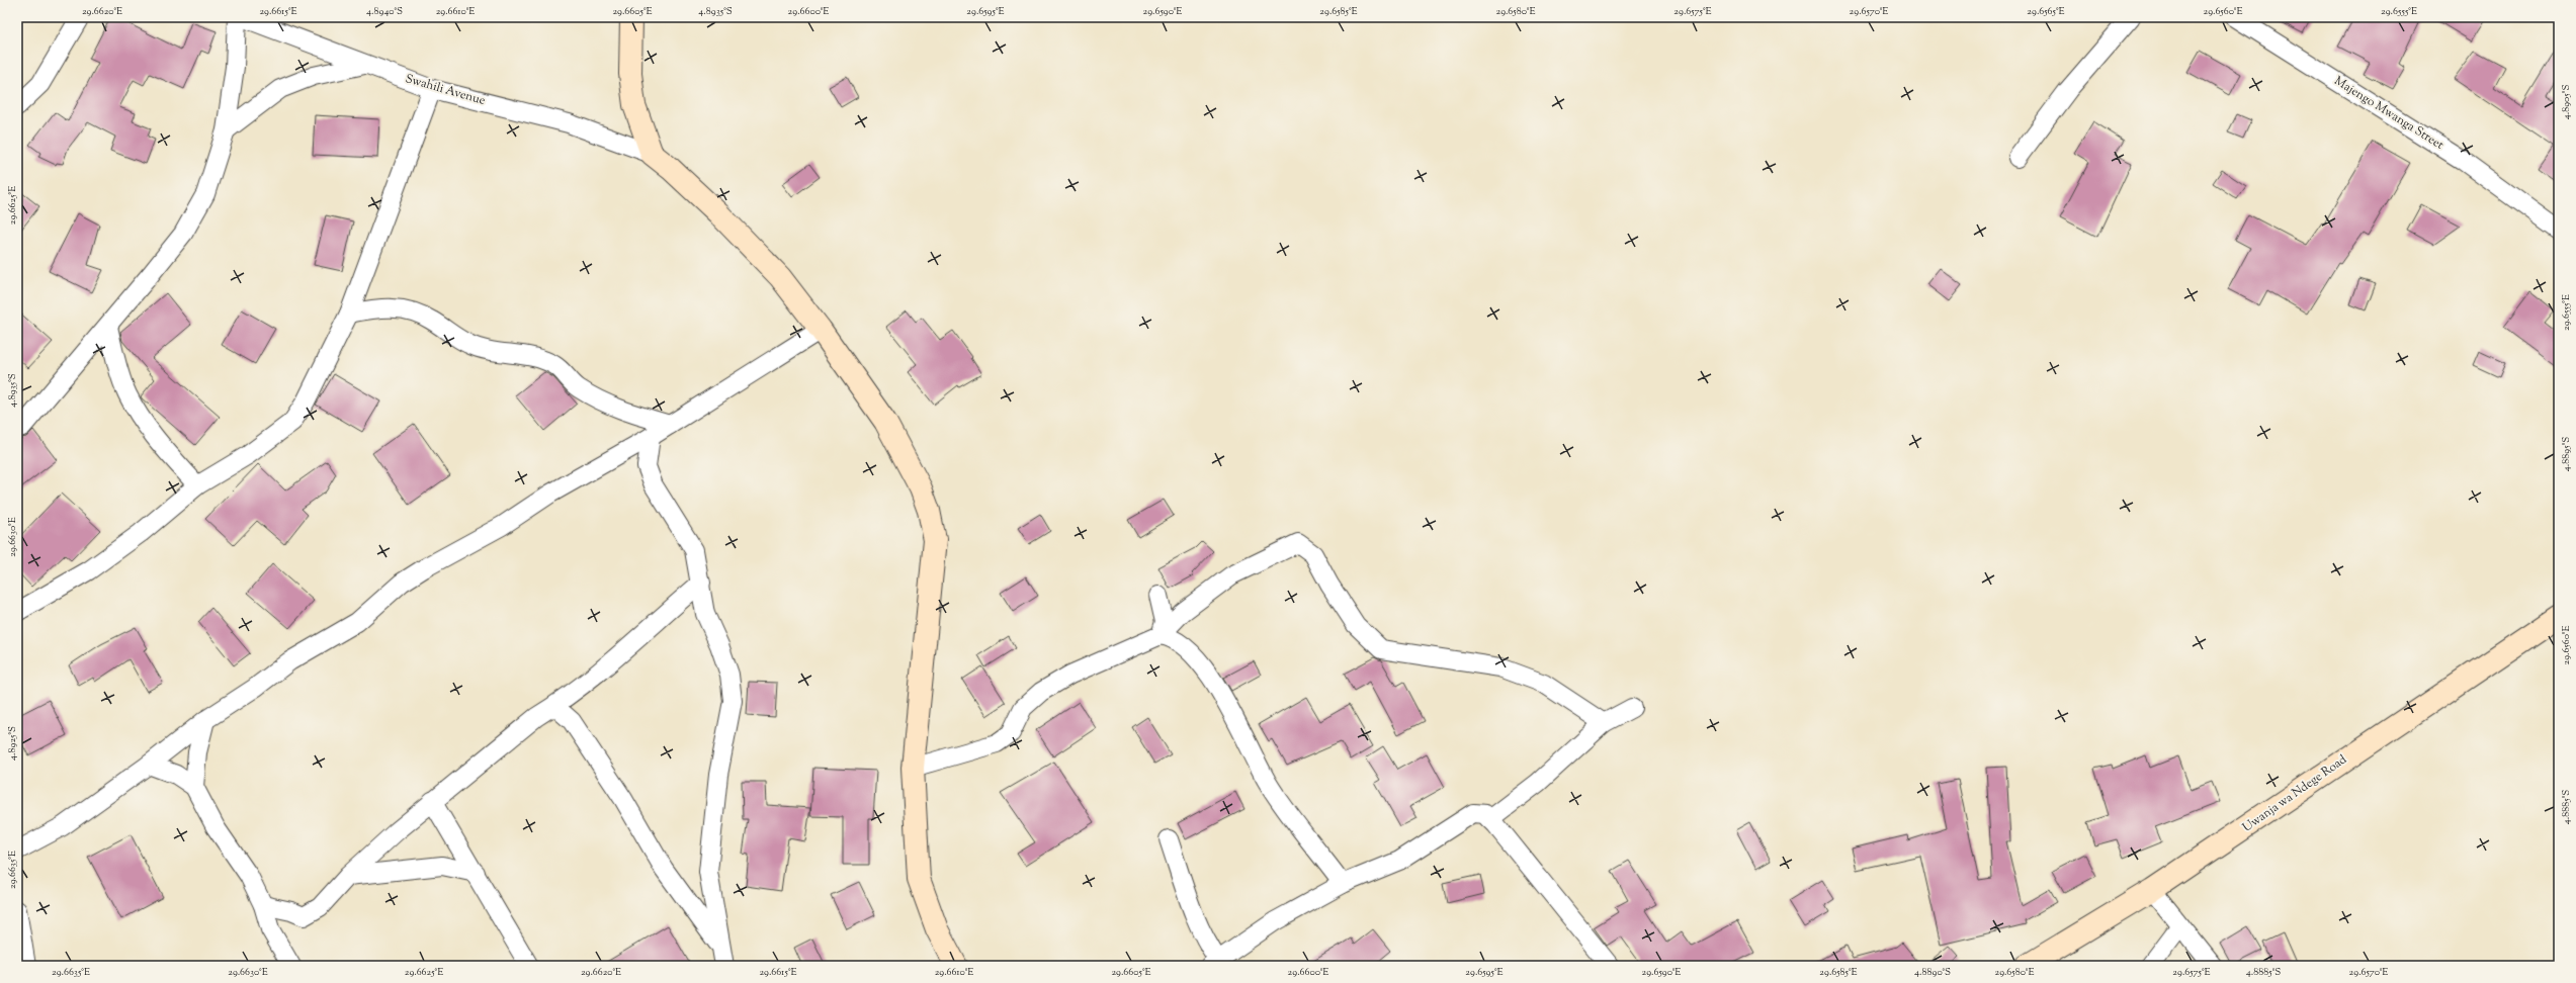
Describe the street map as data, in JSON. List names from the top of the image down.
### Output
{
  "streets": {
    "street": ["Swahili Avenue", "Majengo Mwanga Street", "Uwanja wa Ndege Road"]
  },
  "coordinates": [
    "29.6620°E",
    "29.6615°E",
    "4.8940°S",
    "29.6610°E",
    "29.6605°E",
    "4.8935°S",
    "29.6600°E",
    "29.6595°E",
    "29.6590°E",
    "29.6585°E",
    "29.6580°E",
    "29.6575°E",
    "29.6570°E",
    "29.6565°E",
    "29.6560°E",
    "29.6555°E",
    "4.8905°S",
    "29.6625°E",
    "4.8895°S",
    "29.6630°E",
    "4.8925°S",
    "4.8885°S",
    "29.6635°E",
    "4.8890°S"
  ]
}
